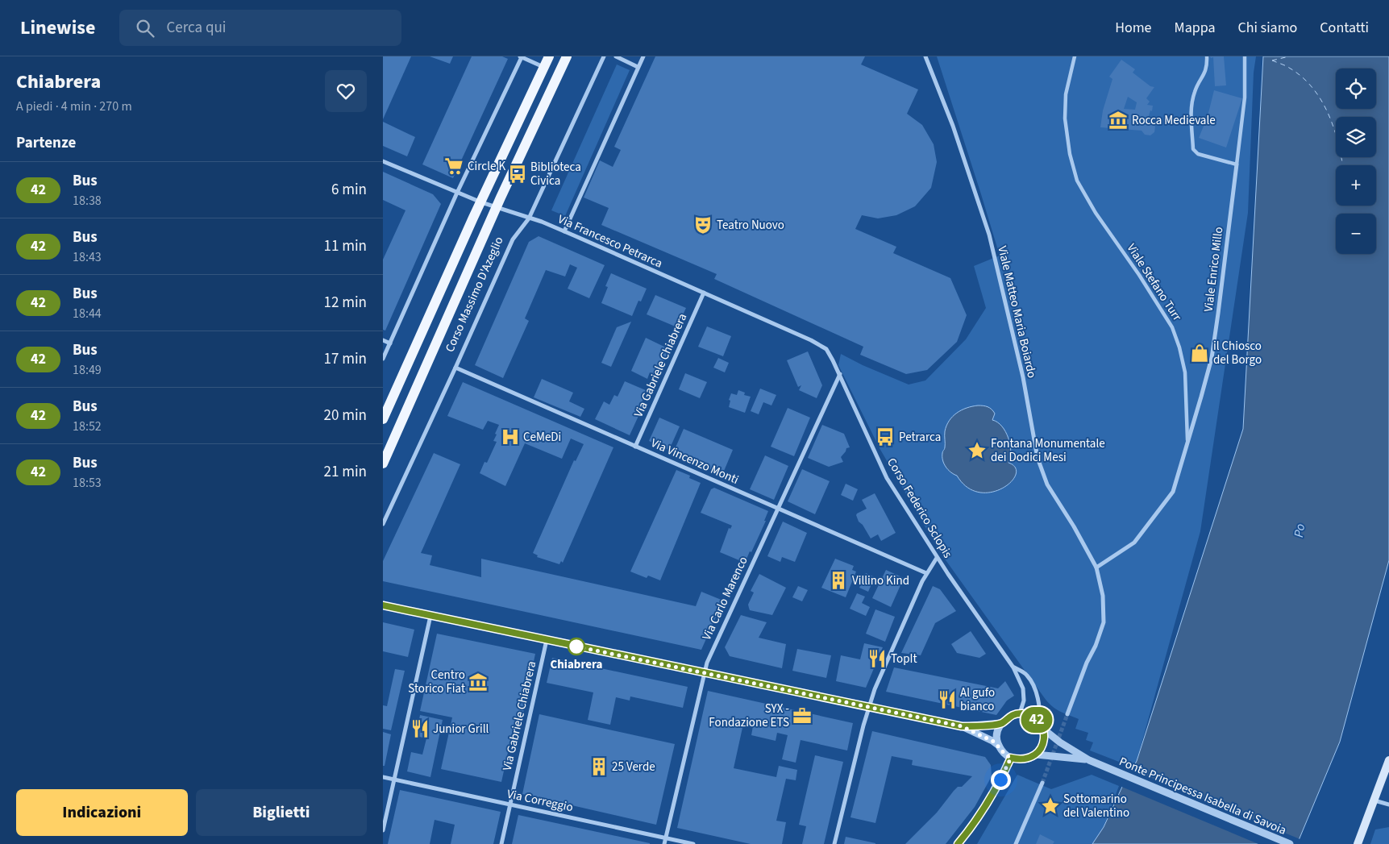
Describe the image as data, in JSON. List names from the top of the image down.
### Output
{
  "streets": {
    "main road": ["Corso Massimo D'Azeglio"],
    "street": [
      "Via Francesco Petrarca",
      "Viale Enrico Millo",
      "Viale Stefano Turr",
      "Viale Matteo Maria Boiardo",
      "Via Gabriele Chiabrera",
      "Via Vincenzo Monti",
      "Corso Federico Sclopis",
      "Via Carlo Marenco",
      "Ponte Principessa Isabella di Savoia",
      "Via Correggio"
    ]
  },
  "crossings": [
    ["Via Francesco Petrarca", "Corso Massimo D'Azeglio"],
    ["Via Francesco Petrarca", "Via Gabriele Chiabrera"],
    ["Via Francesco Petrarca", "Corso Federico Sclopis"],
    ["Viale Enrico Millo", "Viale Stefano Turr"],
    ["Viale Stefano Turr", "Viale Matteo Maria Boiardo"],
    ["Corso Massimo D'Azeglio", "Via Vincenzo Monti"],
    ["Via Gabriele Chiabrera", "Via Vincenzo Monti"],
    ["Via Gabriele Chiabrera", "Via Correggio"],
    ["Via Vincenzo Monti", "Via Carlo Marenco"],
    ["Corso Federico Sclopis", "Via Carlo Marenco"],
    ["Via Carlo Marenco", "Via Correggio"]
  ],
  "water": ["Po"],
  "places": {
    "museum": ["Rocca Medievale", "Centro Storico Fiat"],
    "supermarket": ["Circle K"],
    "bus stop": ["Biblioteca Civica", "Petrarca"],
    "theatre": ["Teatro Nuovo"],
    "shop": ["il Chiosco del Borgo"],
    "hospital": ["CeMeDi"],
    "place": ["Fontana Monumentale dei Dodici Mesi", "Sottomarino del Valentino"],
    "building": ["Villino Kind", "25 Verde"],
    "other": ["Chiabrera"],
    "restaurant": ["TopIt", "Al gufo bianco", "Junior Grill"],
    "office": ["SYX - Fondazione ETS"]
  },
  "lines": ["bus line 42"],
  "page": {
    "header": "Linewise",
    "search": "Cerca qui",
    "nav": [
      "Home",
      "Mappa",
      "Chi siamo",
      "Contatti"
    ],
    "heading": [
      ["Chiabrera", "A piedi · 4 min · 270 m"],
      "Partenze"
    ],
    "on_map": "42",
    "map_buttons": ["+", "−"],
    "list": [
      {
        "mark": "42",
        "name": "Bus",
        "note": "18:38",
        "value": "6 min"
      },
      {
        "mark": "42",
        "name": "Bus",
        "note": "18:43",
        "value": "11 min"
      },
      {
        "mark": "42",
        "name": "Bus",
        "note": "18:44",
        "value": "12 min"
      },
      {
        "mark": "42",
        "name": "Bus",
        "note": "18:49",
        "value": "17 min"
      },
      {
        "mark": "42",
        "name": "Bus",
        "note": "18:52",
        "value": "20 min"
      },
      {
        "mark": "42",
        "name": "Bus",
        "note": "18:53",
        "value": "21 min"
      }
    ],
    "buttons": ["Indicazioni", "Biglietti"]
  }
}
